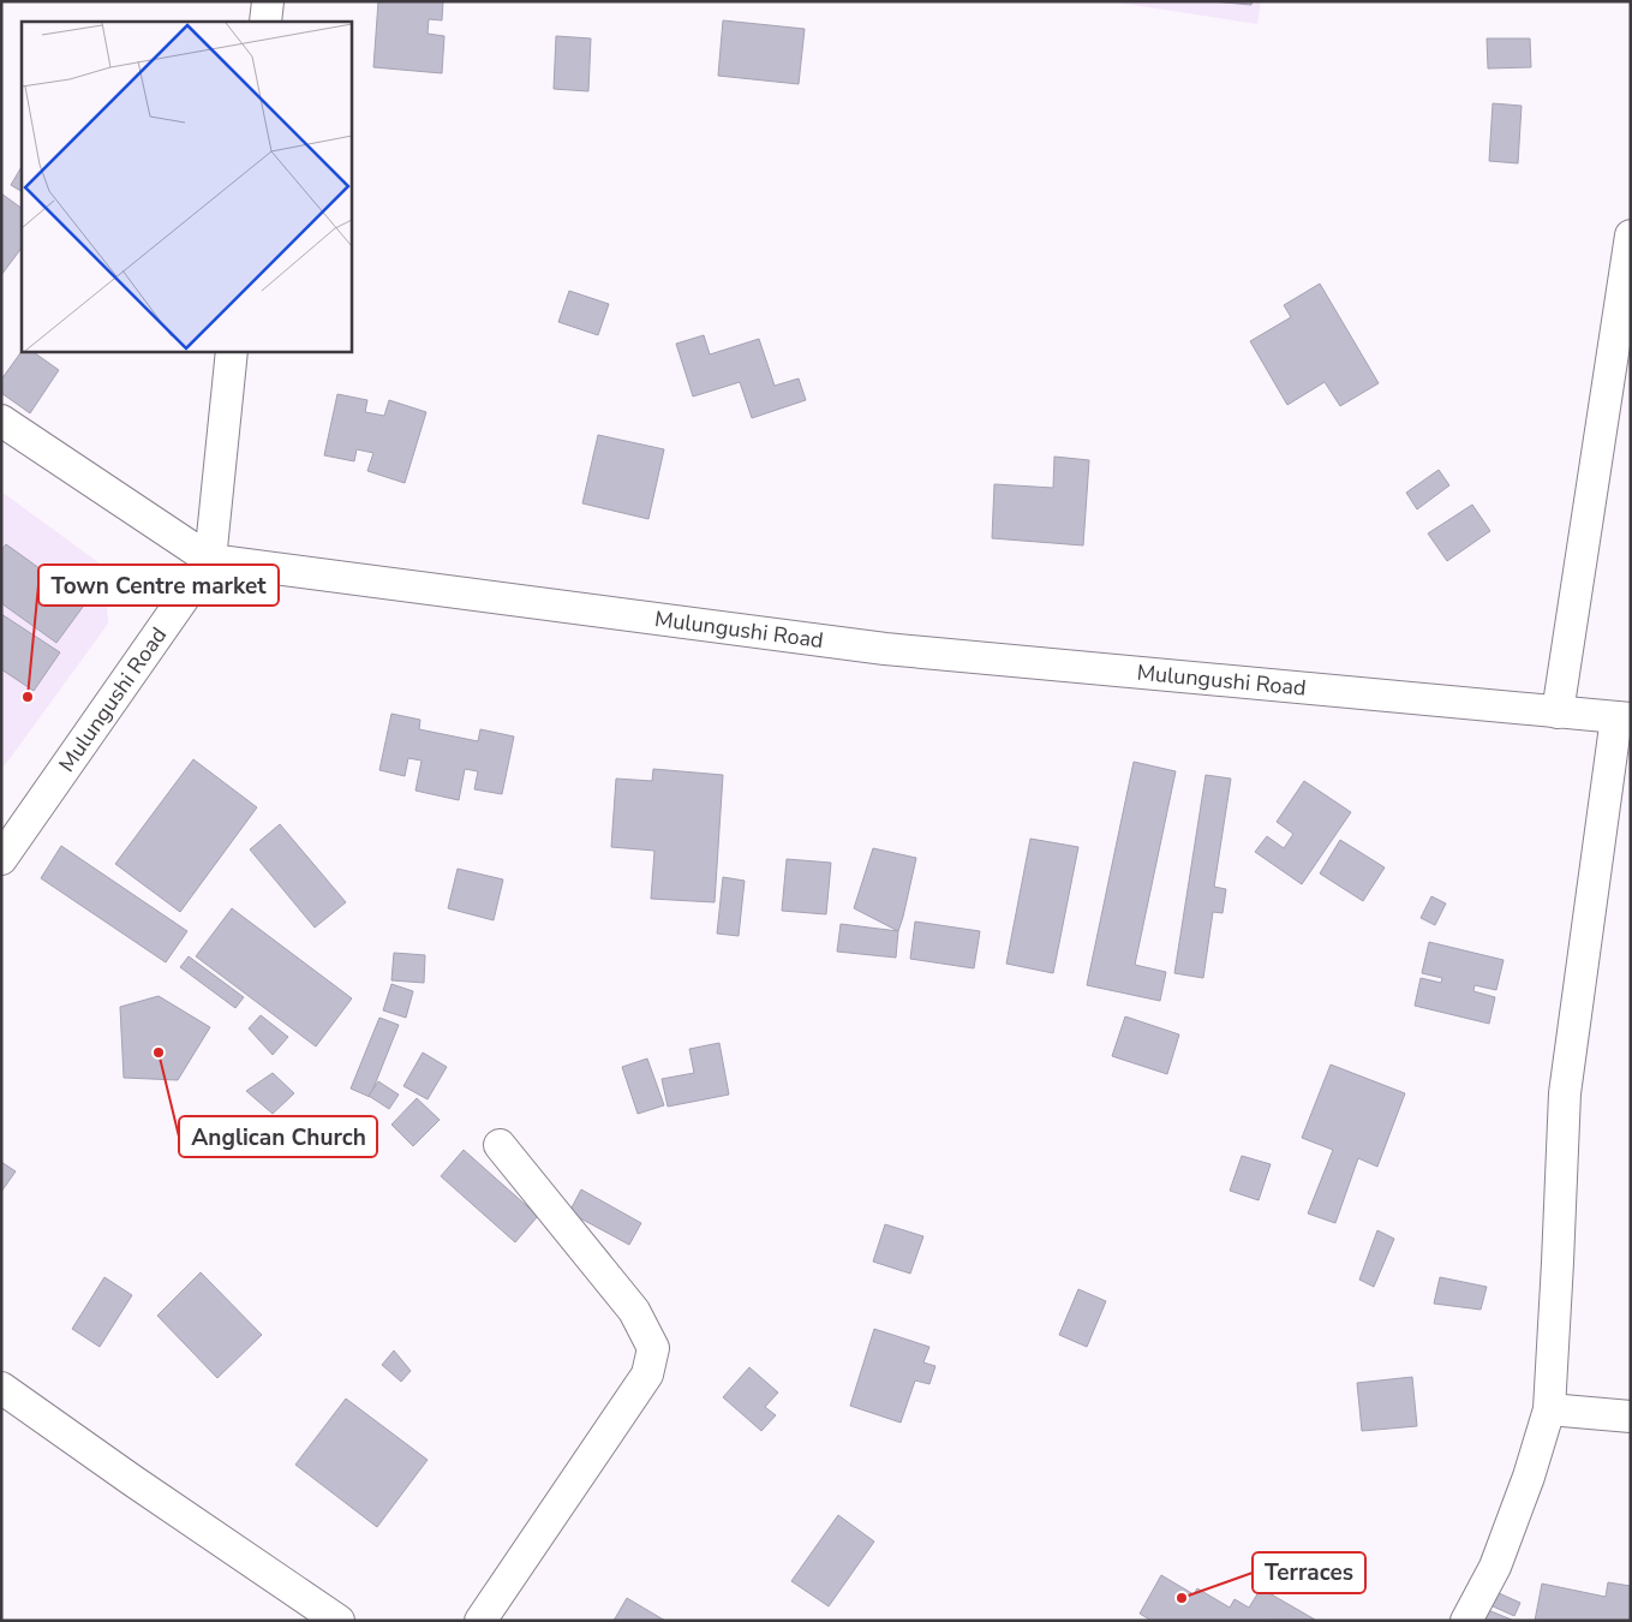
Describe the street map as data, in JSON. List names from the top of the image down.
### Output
{
  "streets": {
    "street": ["Mulungushi Road"]
  },
  "places": ["Town Centre market", "Anglican Church", "Terraces"]
}
